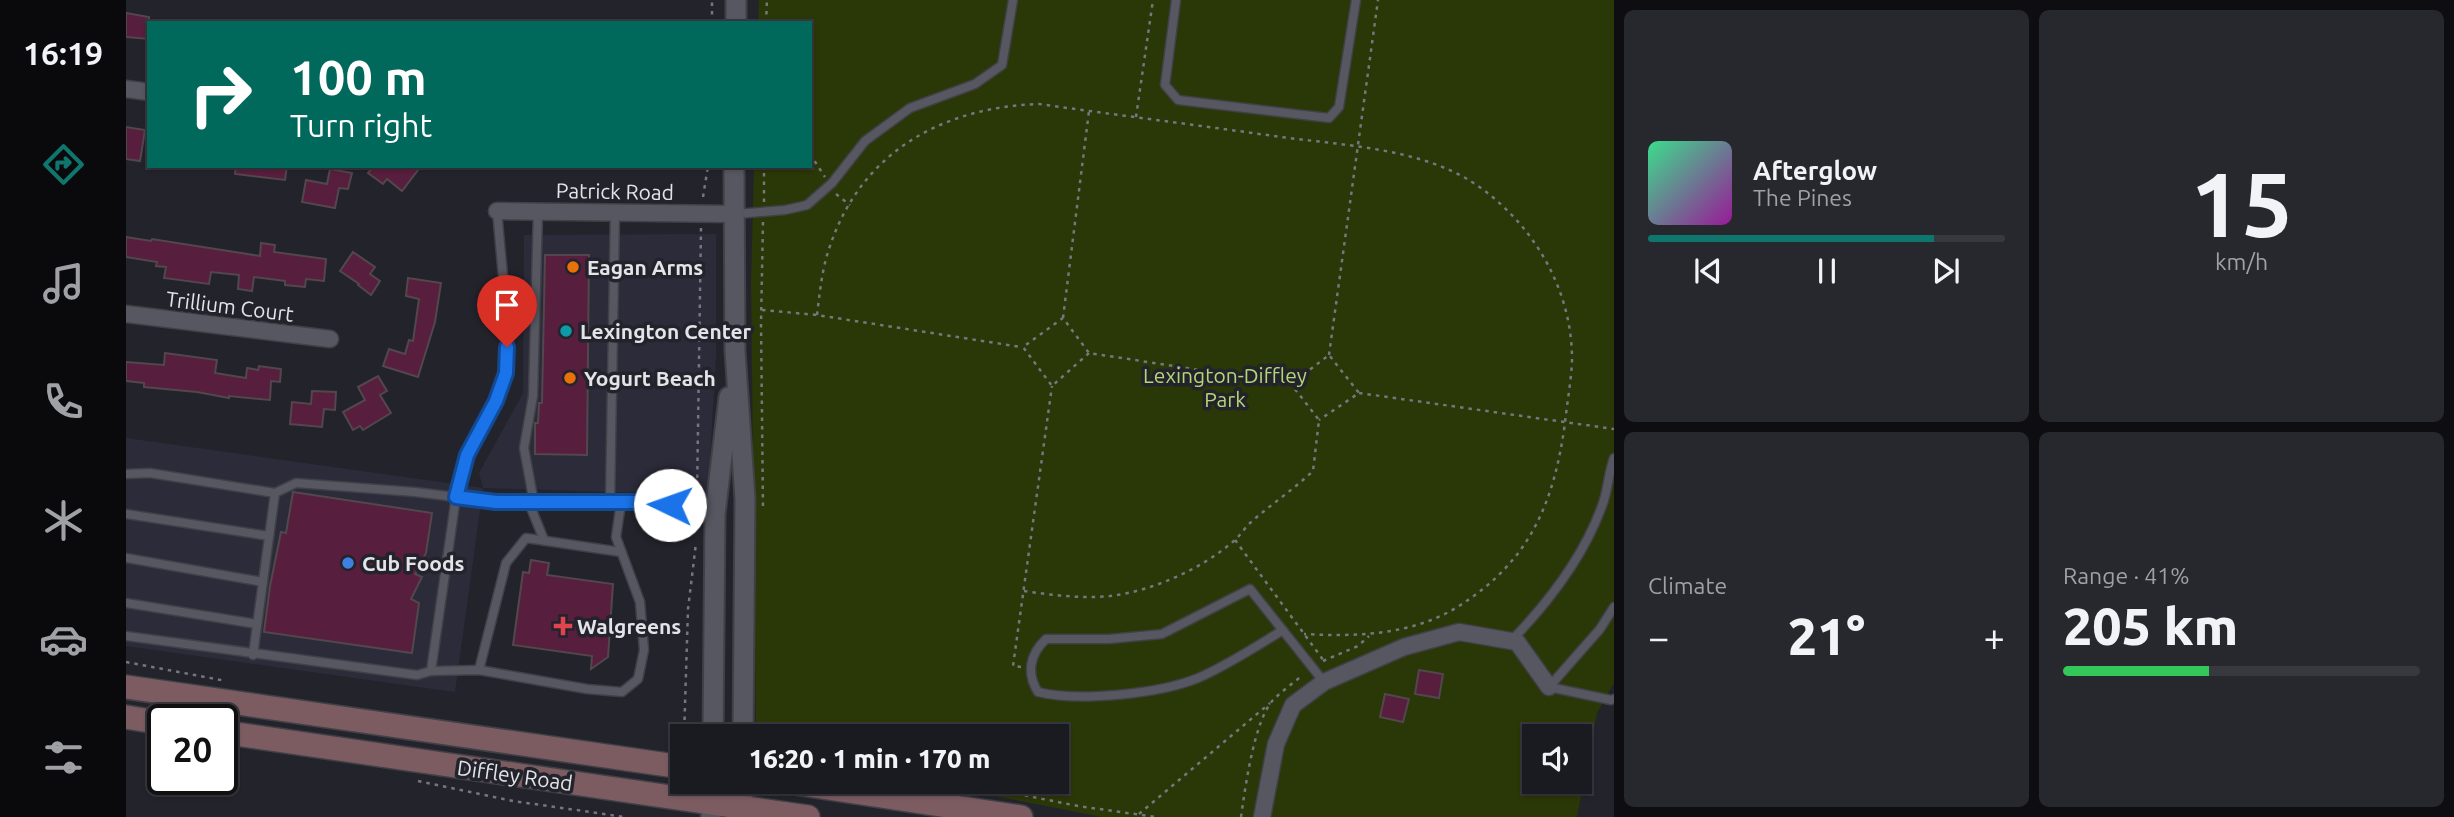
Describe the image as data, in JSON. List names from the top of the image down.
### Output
{
  "streets": {
    "main road": ["Diffley Road"],
    "street": ["Patrick Road", "Trillium Court"]
  },
  "parks": ["Lexington-Diffley Park"],
  "places": {
    "other": [
      "Eagan Arms",
      "Lexington Center",
      "Yogurt Beach",
      "Cub Foods"
    ],
    "health": ["Walgreens"]
  },
  "page": {
    "tabs": "16:19",
    "tile": [
      ["15", "km/h"],
      "Climate",
      ["Range · 41%", "205 km"]
    ],
    "turn": ["100 m", "Turn right"],
    "song": ["Afterglow", "The Pines"],
    "heat": ["−", "21°", "+"],
    "limit": "20",
    "trip": "16:20 · 1 min · 170 m"
  }
}
